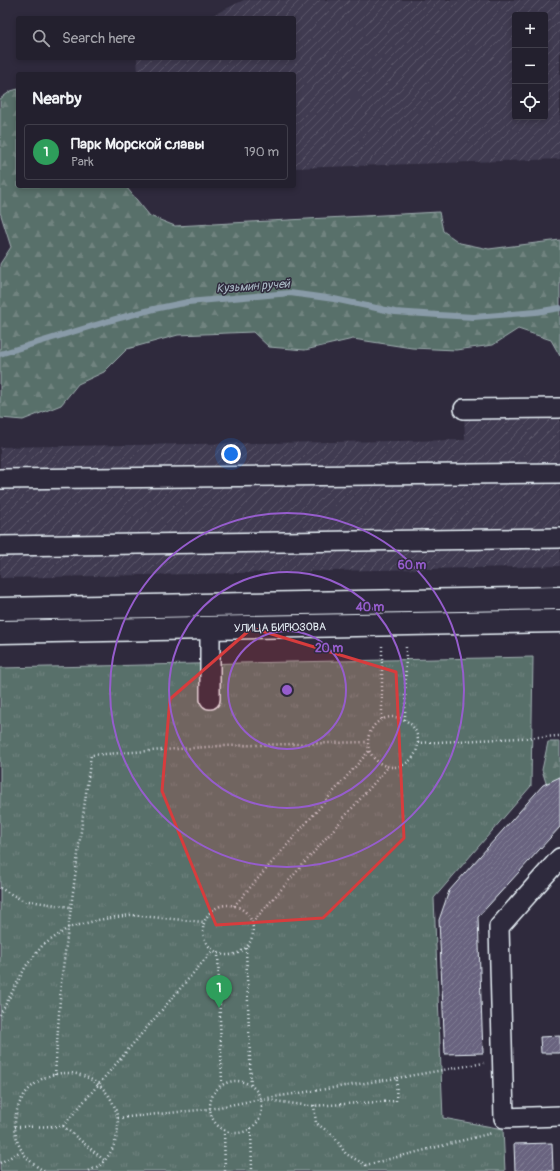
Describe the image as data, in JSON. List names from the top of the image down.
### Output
{
  "streets": {
    "main road": ["УЛИЦА БИРЮЗОВА"]
  },
  "water": ["Кузьмин ручей"],
  "page": {
    "map_buttons": ["+", "−"],
    "search": "Search here",
    "heading": "Nearby",
    "list": [
      {
        "mark": "1",
        "name": "Парк Морской славы",
        "note": "Park",
        "value": "190 m"
      }
    ],
    "pins": "1"
  },
  "rings": ["60 m", "40 m", "20 m"]
}
